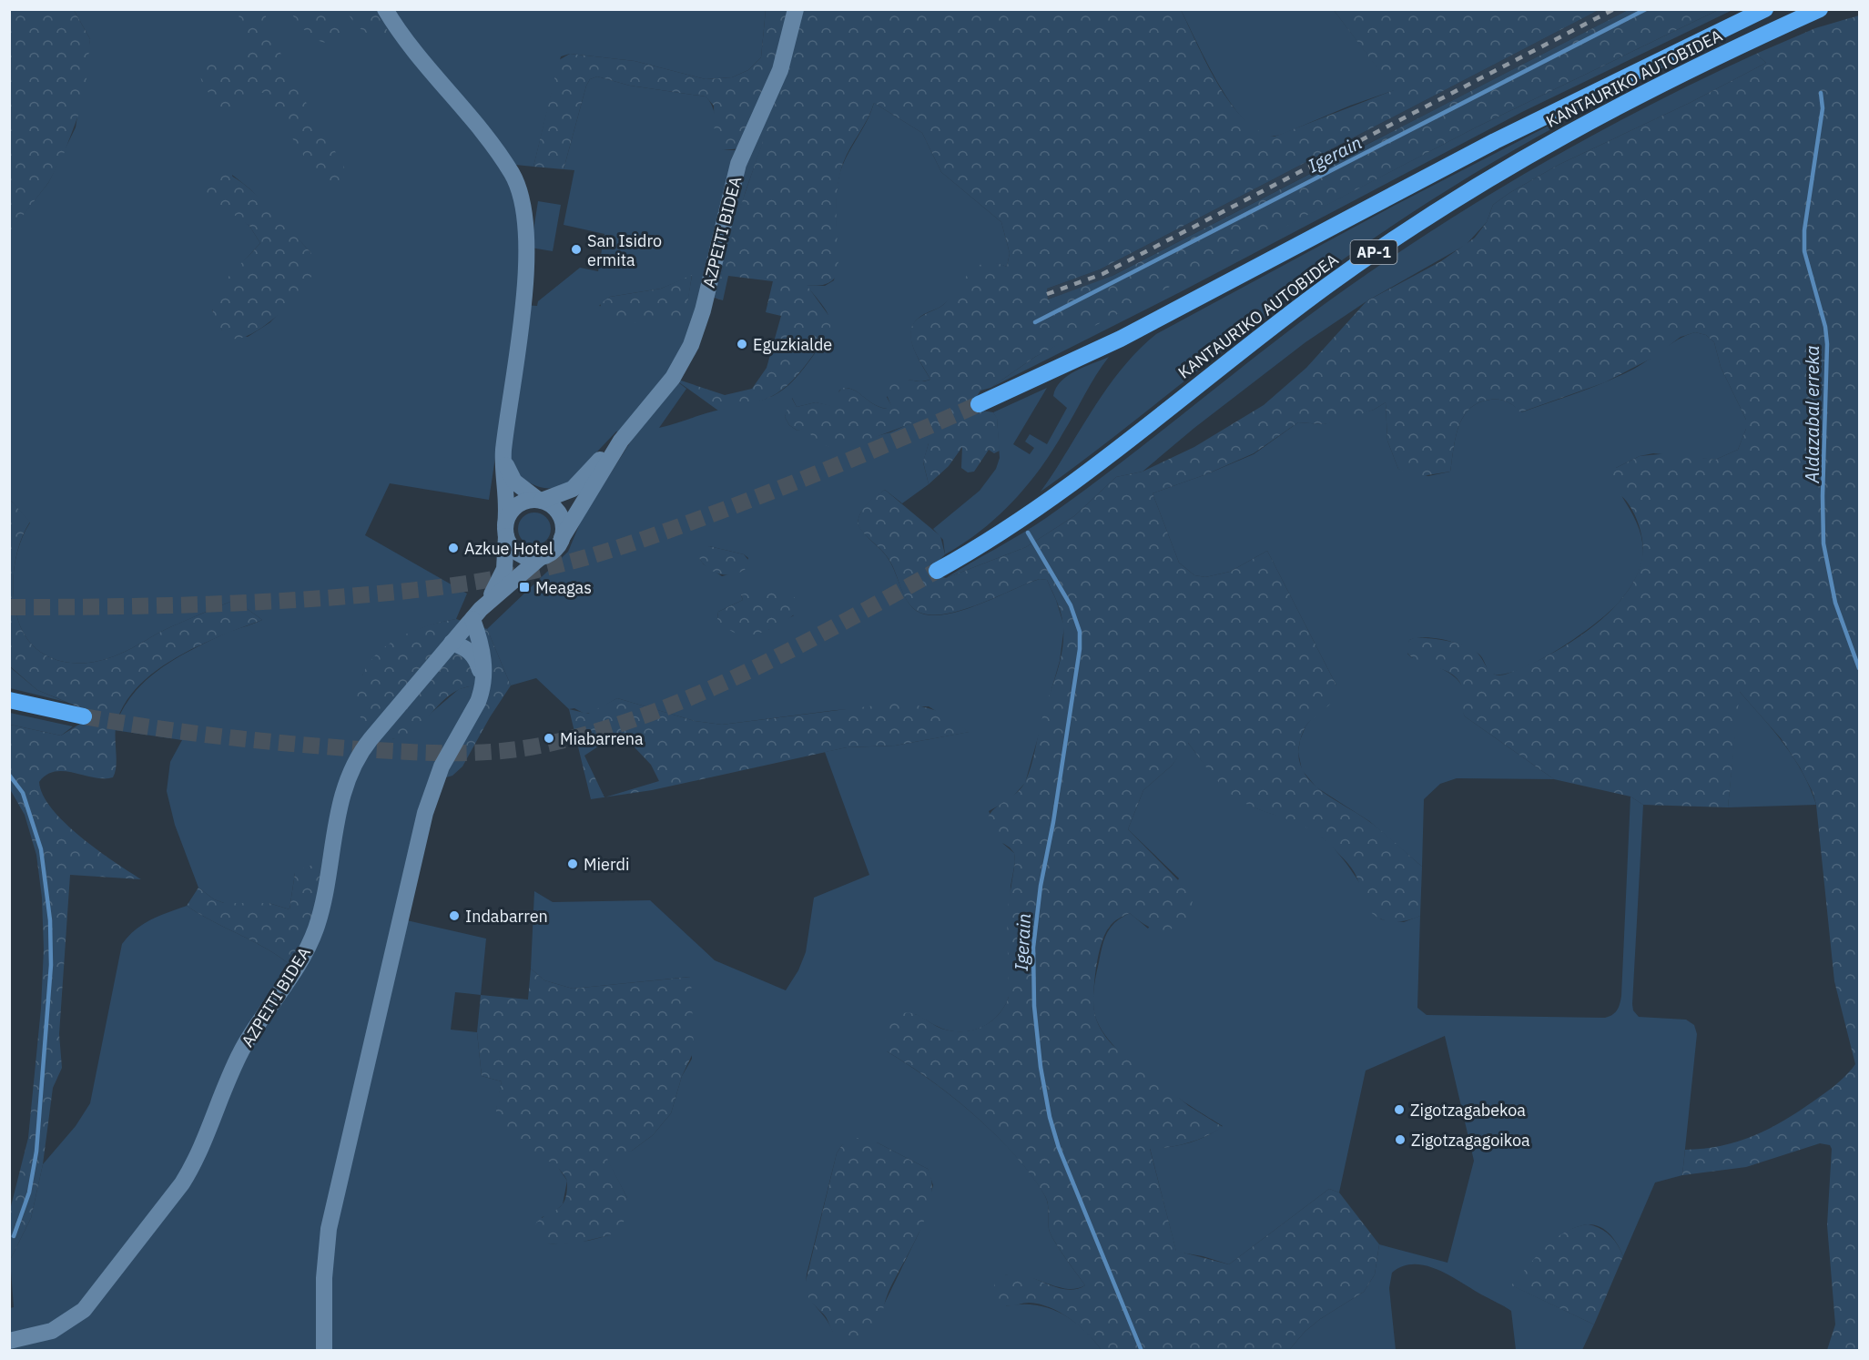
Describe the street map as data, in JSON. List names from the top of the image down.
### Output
{
  "streets": {
    "highway": ["KANTAURIKO AUTOBIDEA", "AP-1"],
    "main road": ["AZPEITI BIDEA"]
  },
  "water": ["Igerain", "Aldazabal erreka"],
  "places": {
    "other": [
      "San Isidro ermita",
      "Eguzkialde",
      "Azkue Hotel",
      "Miabarrena",
      "Mierdi",
      "Indabarren",
      "Zigotzagabekoa",
      "Zigotzagagoikoa"
    ],
    "transit": ["Meagas"]
  }
}
